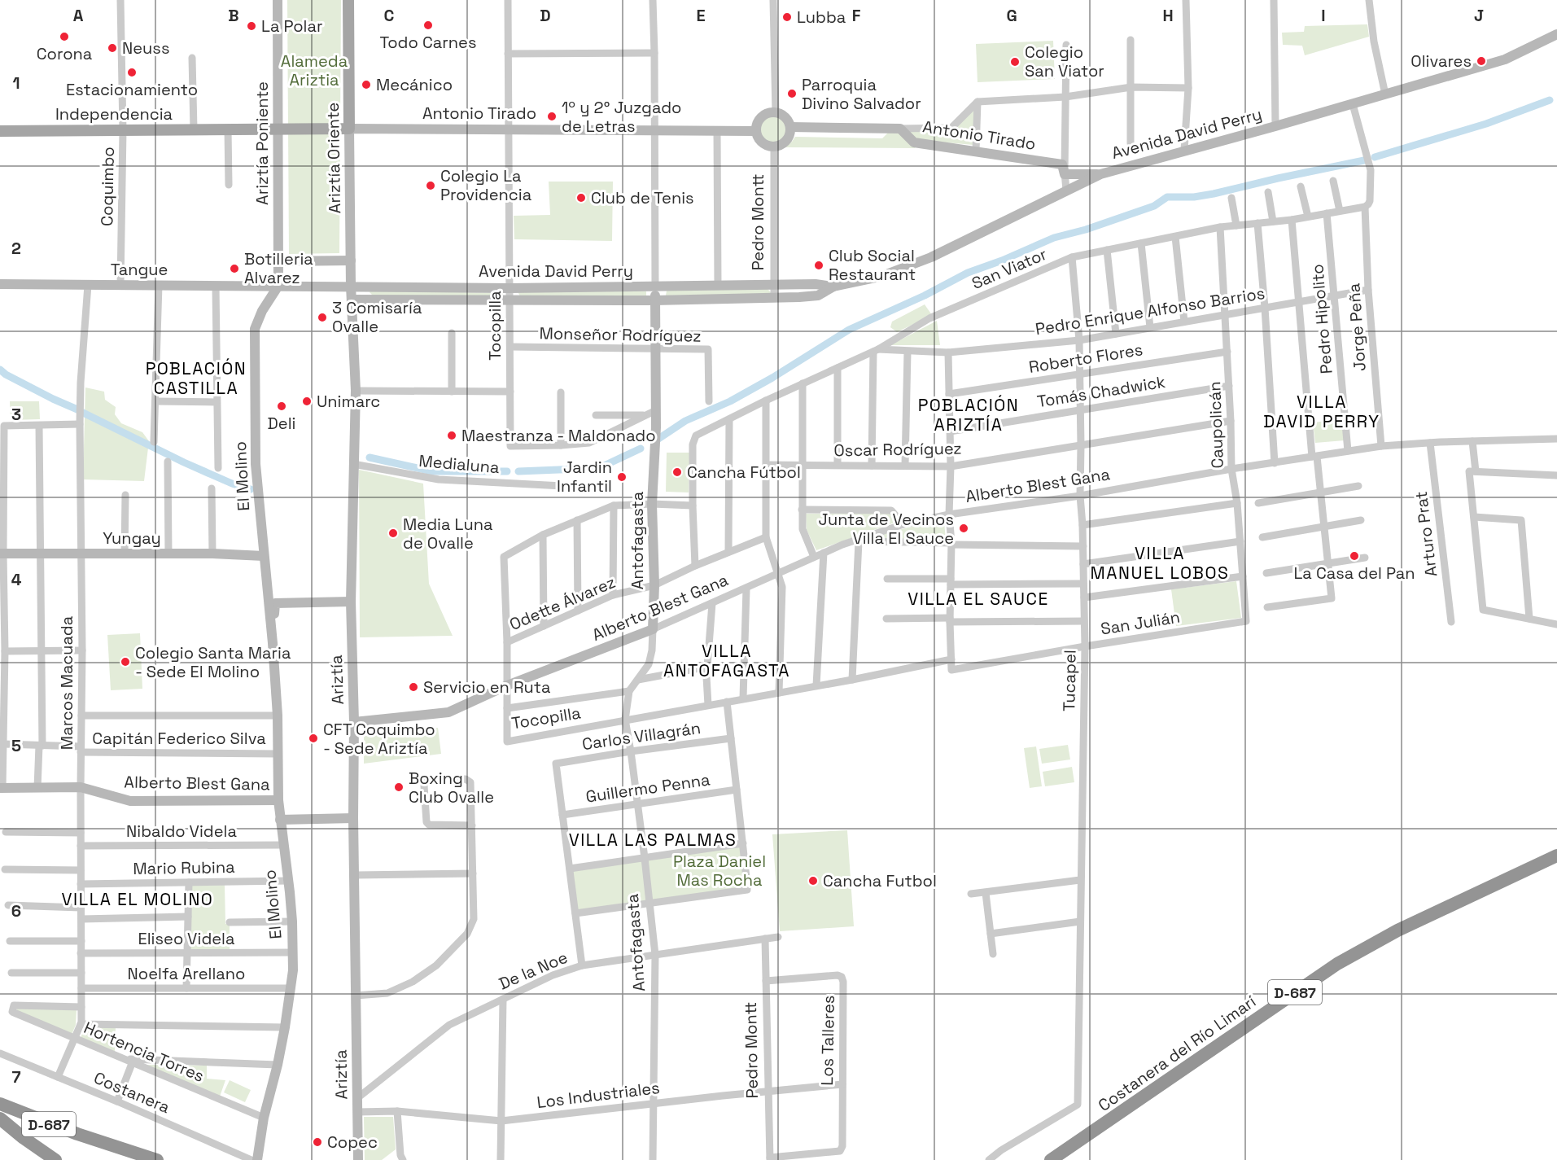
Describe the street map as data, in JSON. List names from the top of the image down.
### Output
{
  "streets": {
    "highway": ["D-687", "Costanera del Río Limarí"],
    "main road": [
      "Antonio Tirado",
      "Independencia",
      "Avenida David Perry",
      "Ariztía Poniente",
      "Ariztía Oriente",
      "Tangue",
      "El Molino",
      "Alberto Blest Gana",
      "Yungay",
      "Antofagasta",
      "Ariztía"
    ],
    "street": [
      "Coquimbo",
      "Pedro Montt",
      "San Viator",
      "Pedro Enrique Alfonso Barrios",
      "Pedro Hipolito",
      "Tocopilla",
      "Jorge Peña",
      "Monseñor Rodríguez",
      "Roberto Flores",
      "Tomás Chadwick",
      "Caupolicán",
      "Oscar Rodríguez",
      "Medialuna",
      "Arturo Prat",
      "Odette Álvarez",
      "San Julián",
      "Tucapel",
      "Marcos Macuada",
      "Carlos Villagrán",
      "Capitán Federico Silva",
      "Guillermo Penna",
      "Nibaldo Videla",
      "Mario Rubina",
      "Eliseo Videla",
      "De la Noe",
      "Noelfa Arellano",
      "Los Talleres",
      "Hortencia Torres",
      "Costanera",
      "Los Industriales"
    ]
  },
  "crossings": [
    ["Antonio Tirado", "Independencia"],
    ["Antonio Tirado", "Ariztía Oriente"],
    ["Antonio Tirado", "Pedro Montt"],
    ["Antonio Tirado", "Tocopilla"],
    ["Antonio Tirado", "Antofagasta"],
    ["Independencia", "Ariztía Poniente"],
    ["Independencia", "Ariztía Oriente"],
    ["Independencia", "Coquimbo"],
    ["Avenida David Perry", "Ariztía Poniente"],
    ["Avenida David Perry", "Ariztía Oriente"],
    ["Avenida David Perry", "Pedro Montt"],
    ["Avenida David Perry", "Tangue"],
    ["Avenida David Perry", "Tocopilla"],
    ["Avenida David Perry", "Jorge Peña"],
    ["Avenida David Perry", "El Molino"],
    ["Avenida David Perry", "Antofagasta"],
    ["Avenida David Perry", "Ariztía"],
    ["Ariztía Poniente", "Tangue"],
    ["Ariztía Poniente", "El Molino"],
    ["Ariztía Oriente", "Ariztía"],
    ["Coquimbo", "Tangue"],
    ["Pedro Montt", "De la Noe"],
    ["Pedro Montt", "Los Talleres"],
    ["Pedro Montt", "Los Industriales"],
    ["San Viator", "Pedro Enrique Alfonso Barrios"],
    ["San Viator", "Pedro Hipolito"],
    ["San Viator", "Jorge Peña"],
    ["San Viator", "Caupolicán"],
    ["San Viator", "Tucapel"],
    ["Tangue", "El Molino"],
    ["Tangue", "Marcos Macuada"],
    ["Pedro Enrique Alfonso Barrios", "Pedro Hipolito"],
    ["Pedro Enrique Alfonso Barrios", "Jorge Peña"],
    ["Pedro Enrique Alfonso Barrios", "Caupolicán"],
    ["Pedro Enrique Alfonso Barrios", "Tucapel"],
    ["Pedro Hipolito", "Alberto Blest Gana"],
    ["Tocopilla", "Monseñor Rodríguez"],
    ["Tocopilla", "Alberto Blest Gana"],
    ["Tocopilla", "Antofagasta"],
    ["Tocopilla", "Odette Álvarez"],
    ["Jorge Peña", "Alberto Blest Gana"],
    ["Monseñor Rodríguez", "Antofagasta"],
    ["Roberto Flores", "Caupolicán"],
    ["Roberto Flores", "Tucapel"],
    ["Tomás Chadwick", "Caupolicán"],
    ["Tomás Chadwick", "Tucapel"],
    ["Caupolicán", "Oscar Rodríguez"],
    ["Caupolicán", "Alberto Blest Gana"],
    ["Caupolicán", "San Julián"],
    ["Oscar Rodríguez", "Tucapel"],
    ["Medialuna", "Ariztía"],
    ["El Molino", "Alberto Blest Gana"],
    ["El Molino", "Yungay"],
    ["El Molino", "Ariztía"],
    ["El Molino", "Capitán Federico Silva"],
    ["El Molino", "Nibaldo Videla"],
    ["El Molino", "Mario Rubina"],
    ["El Molino", "Eliseo Videla"],
    ["El Molino", "Noelfa Arellano"],
    ["El Molino", "Hortencia Torres"],
    ["Alberto Blest Gana", "Arturo Prat"],
    ["Alberto Blest Gana", "Antofagasta"],
    ["Alberto Blest Gana", "Ariztía"],
    ["Alberto Blest Gana", "Tucapel"],
    ["Alberto Blest Gana", "Marcos Macuada"],
    ["Yungay", "Marcos Macuada"],
    ["Antofagasta", "Odette Álvarez"],
    ["Antofagasta", "Carlos Villagrán"],
    ["Antofagasta", "Guillermo Penna"],
    ["Antofagasta", "De la Noe"],
    ["Antofagasta", "Los Industriales"],
    ["San Julián", "Tucapel"],
    ["Ariztía", "De la Noe"],
    ["Ariztía", "Los Industriales"],
    ["Marcos Macuada", "Capitán Federico Silva"],
    ["Marcos Macuada", "Nibaldo Videla"],
    ["Marcos Macuada", "Mario Rubina"],
    ["Marcos Macuada", "Eliseo Videla"],
    ["Marcos Macuada", "Noelfa Arellano"],
    ["Marcos Macuada", "Hortencia Torres"],
    ["Marcos Macuada", "Costanera"],
    ["Carlos Villagrán", "Guillermo Penna"],
    ["Los Talleres", "Los Industriales"]
  ],
  "districts": [
    "POBLACIÓN CASTILLA",
    "VILLA DAVID PERRY",
    "POBLACIÓN ARIZTÍA",
    "VILLA MANUEL LOBOS",
    "VILLA EL SAUCE",
    "VILLA ANTOFAGASTA",
    "VILLA LAS PALMAS",
    "VILLA EL MOLINO"
  ],
  "parks": ["Alameda Ariztia", "Plaza Daniel Mas Rocha"],
  "places": [
    "Lubba",
    "Todo Carnes",
    "La Polar",
    "Corona",
    "Neuss",
    "Olivares",
    "Colegio San Viator",
    "Estacionamiento",
    "Mecánico",
    "Parroquia Divino Salvador",
    "1º y 2° Juzgado de Letras",
    "Colegio La Providencia",
    "Club de Tenis",
    "Club Social Restaurant",
    "Botilleria Alvarez",
    "3 Comisaría Ovalle",
    "Unimarc",
    "Deli",
    "Maestranza - Maldonado",
    "Cancha Fútbol",
    "Jardin Infantil",
    "Junta de Vecinos Villa El Sauce",
    "Media Luna de Ovalle",
    "La Casa del Pan",
    "Colegio Santa Maria - Sede El Molino",
    "Servicio en Ruta",
    "CFT Coquimbo - Sede Ariztía",
    "Boxing Club Ovalle",
    "Cancha Futbol",
    "Copec"
  ],
  "grid": {
    "columns": [
      "A",
      "B",
      "C",
      "D",
      "E",
      "F",
      "G",
      "H",
      "I",
      "J"
    ],
    "rows": [
      "1",
      "2",
      "3",
      "4",
      "5",
      "6",
      "7"
    ]
  }
}
